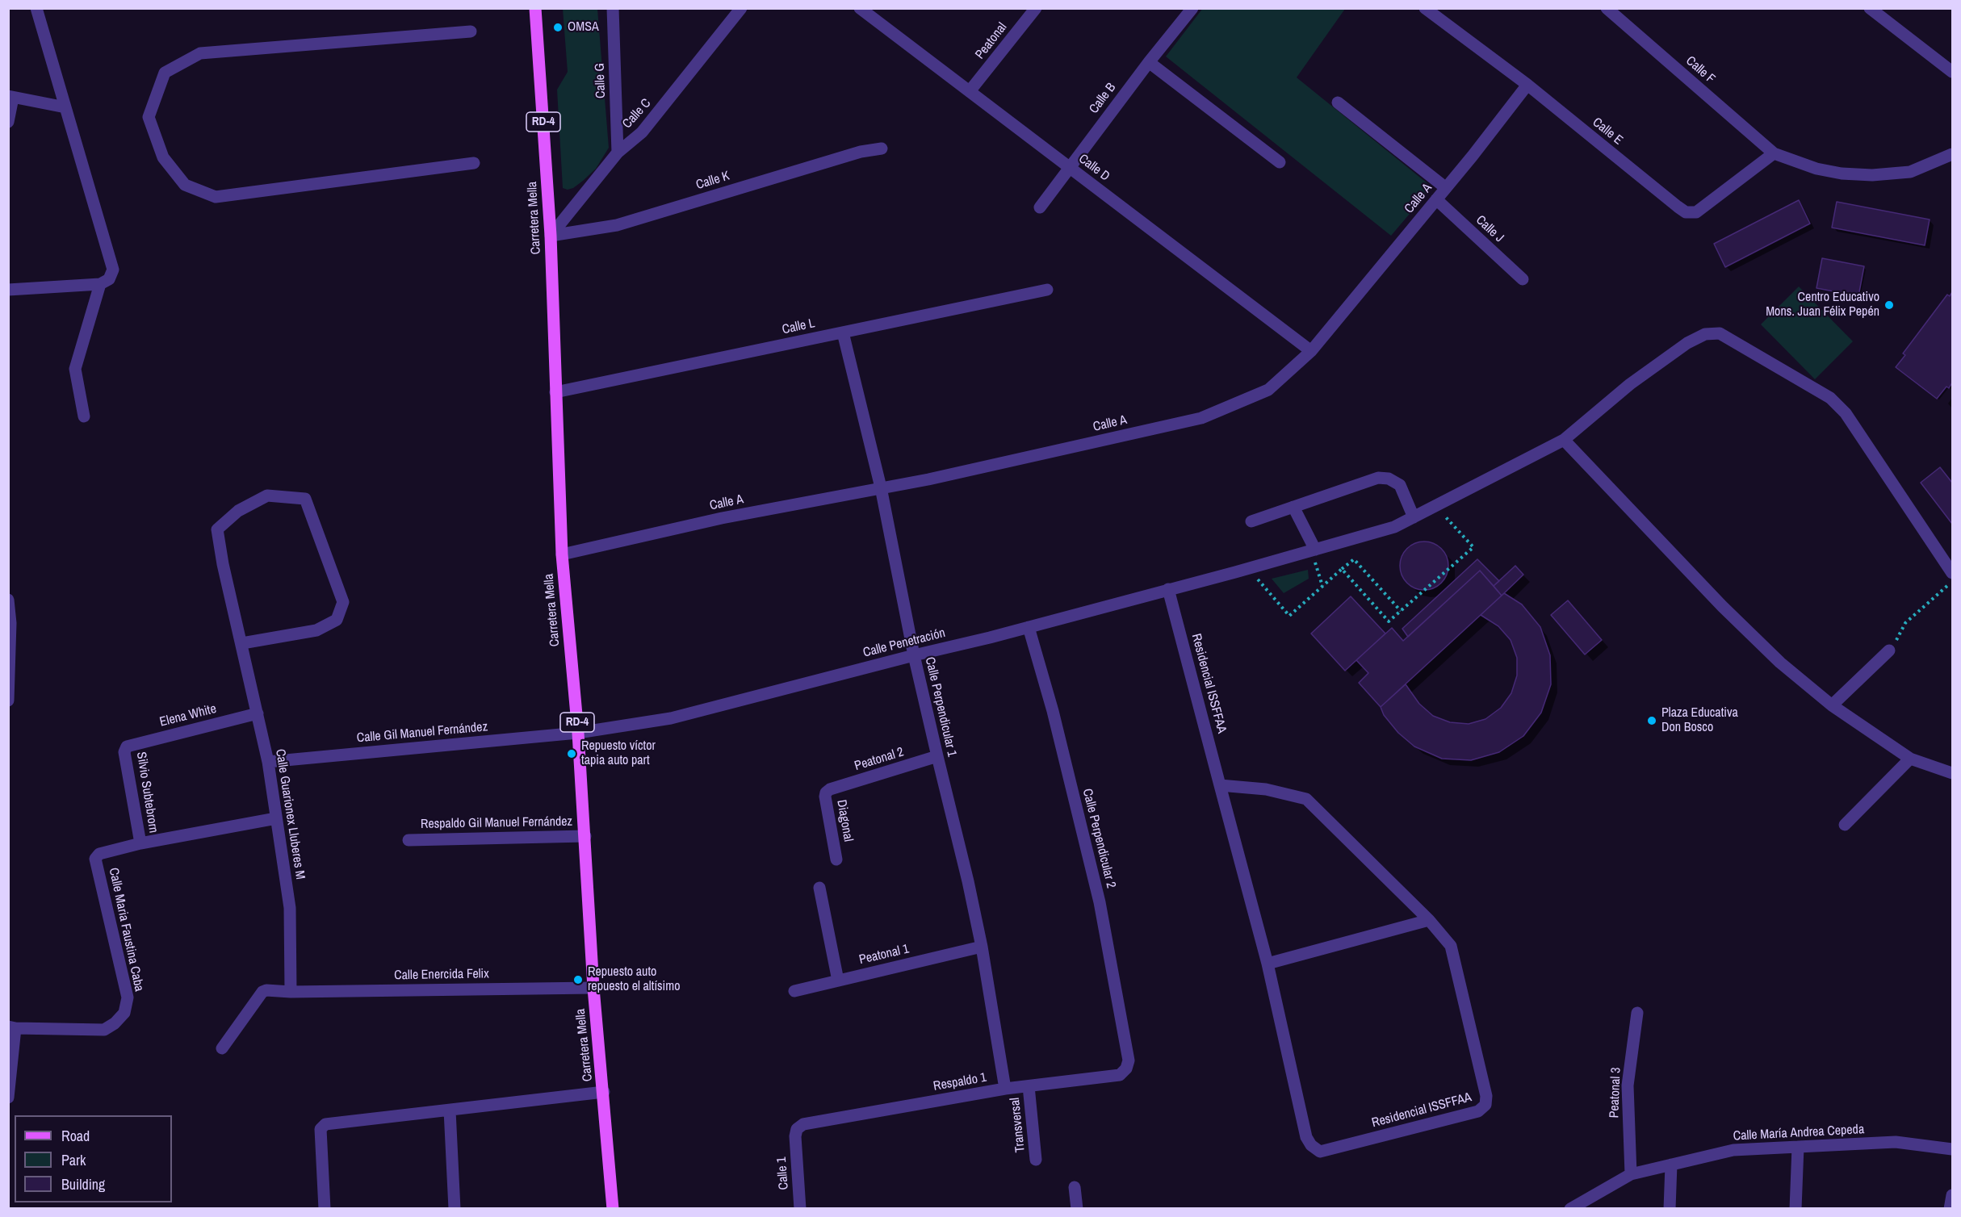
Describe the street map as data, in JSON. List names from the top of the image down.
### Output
{
  "streets": {
    "main road": ["RD-4", "Carretera Mella"],
    "street": [
      "Peatonal",
      "Calle F",
      "Calle G",
      "Calle B",
      "Calle C",
      "Calle E",
      "Calle D",
      "Calle K",
      "Calle A",
      "Calle J",
      "Calle L",
      "Calle Penetración",
      "Residencial ISSFFAA",
      "Calle Perpendicular 1",
      "Elena White",
      "Calle Gil Manuel Fernández",
      "Peatonal 2",
      "Silvio Subtebrorn",
      "Calle Guarionex Lluberes M",
      "Diagonal",
      "Respaldo Gil Manuel Fernández",
      "Calle Perpendicular 2",
      "Calle Maria Faustina Caba",
      "Peatonal 1",
      "Calle Enercida Felix",
      "Respaldo 1",
      "Peatonal 3",
      "Transversal",
      "Calle María Andrea Cepeda",
      "Calle 1"
    ]
  },
  "crossings": [
    ["Peatonal", "Calle D"],
    ["Calle F", "Calle E"],
    ["Calle G", "Calle C"],
    ["Calle B", "Calle D"],
    ["Calle C", "Calle K"],
    ["Calle C", "Carretera Mella"],
    ["Calle E", "Calle A"],
    ["Calle D", "Calle A"],
    ["Calle K", "Carretera Mella"],
    ["Calle A", "Carretera Mella"],
    ["Calle A", "Calle J"],
    ["Calle A", "Calle Perpendicular 1"],
    ["Carretera Mella", "Calle L"],
    ["Carretera Mella", "Calle Penetración"],
    ["Carretera Mella", "Calle Gil Manuel Fernández"],
    ["Carretera Mella", "Respaldo Gil Manuel Fernández"],
    ["Carretera Mella", "Calle Enercida Felix"],
    ["Calle L", "Calle Perpendicular 1"],
    ["Calle Penetración", "Residencial ISSFFAA"],
    ["Calle Penetración", "Calle Perpendicular 1"],
    ["Calle Penetración", "Calle Gil Manuel Fernández"],
    ["Calle Penetración", "Calle Perpendicular 2"],
    ["Calle Perpendicular 1", "Peatonal 2"],
    ["Calle Perpendicular 1", "Peatonal 1"],
    ["Calle Perpendicular 1", "Respaldo 1"],
    ["Elena White", "Silvio Subtebrorn"],
    ["Elena White", "Calle Guarionex Lluberes M"],
    ["Calle Gil Manuel Fernández", "Calle Guarionex Lluberes M"],
    ["Peatonal 2", "Diagonal"],
    ["Silvio Subtebrorn", "Calle Maria Faustina Caba"],
    ["Calle Guarionex Lluberes M", "Calle Maria Faustina Caba"],
    ["Calle Guarionex Lluberes M", "Calle Enercida Felix"],
    ["Calle Perpendicular 2", "Respaldo 1"],
    ["Respaldo 1", "Transversal"],
    ["Respaldo 1", "Calle 1"],
    ["Peatonal 3", "Calle María Andrea Cepeda"]
  ],
  "places": [
    "OMSA",
    "Centro Educativo Mons. Juan Félix Pepén",
    "Plaza Educativa Don Bosco",
    "Repuesto víctor tapia auto part",
    "Repuesto auto repuesto el altísimo"
  ],
  "legend": ["Road", "Park", "Building"]
}
